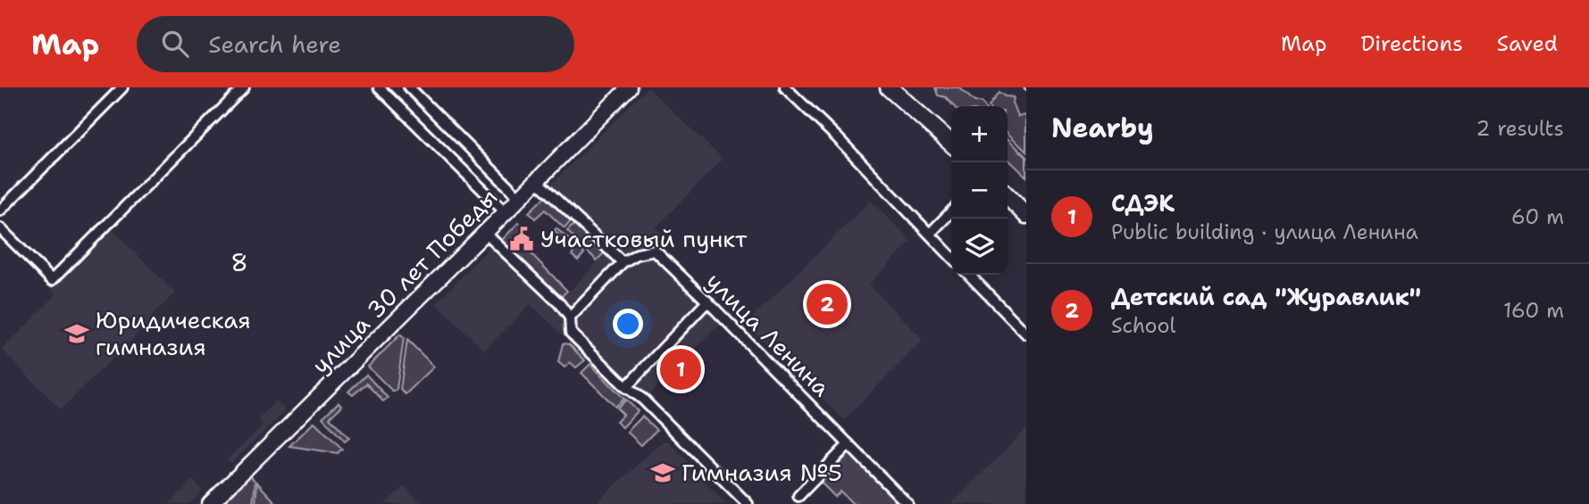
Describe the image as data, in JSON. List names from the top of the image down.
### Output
{
  "streets": {
    "street": ["улица 30 лет Победы", "улица Ленина"]
  },
  "districts": ["8"],
  "places": {
    "public building": ["Участковый пункт"],
    "school or university": ["Юридическая гимназия", "Гимназия №5"]
  },
  "page": {
    "header": "Map",
    "search": "Search here",
    "nav": ["Map", "Directions", "Saved"],
    "heading": ["Nearby", "2 results"],
    "map_buttons": ["+", "−"],
    "list": [
      {
        "mark": "1",
        "name": "СДЭК",
        "note": "Public building · улица Ленина",
        "value": "60 m"
      },
      {
        "mark": "2",
        "name": "Детский сад \"Журавлик\"",
        "note": "School",
        "value": "160 m"
      }
    ],
    "pins": ["2", "1"]
  }
}
